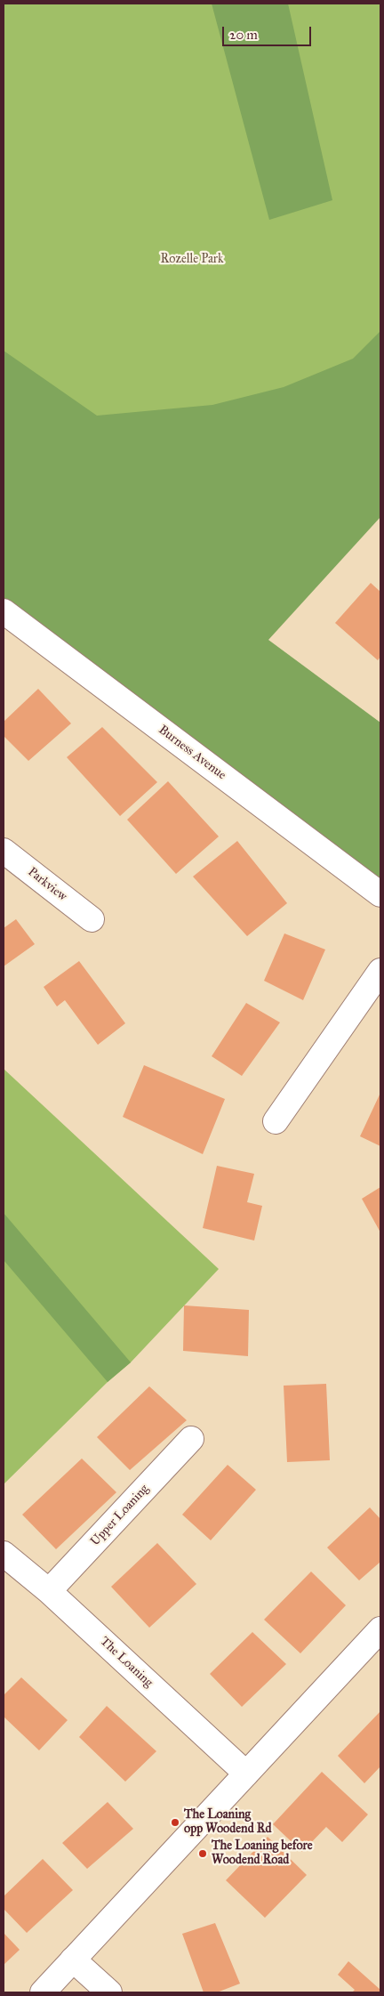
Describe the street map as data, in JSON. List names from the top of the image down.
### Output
{
  "streets": {
    "street": [
      "Burness Avenue",
      "Parkview",
      "Upper Loaning",
      "The Loaning"
    ]
  },
  "crossings": [
    ["Upper Loaning", "The Loaning"]
  ],
  "parks": ["Rozelle Park"],
  "places": ["The Loaning opp Woodend Rd", "The Loaning before Woodend Road"],
  "scale_bar": "20 m"
}
